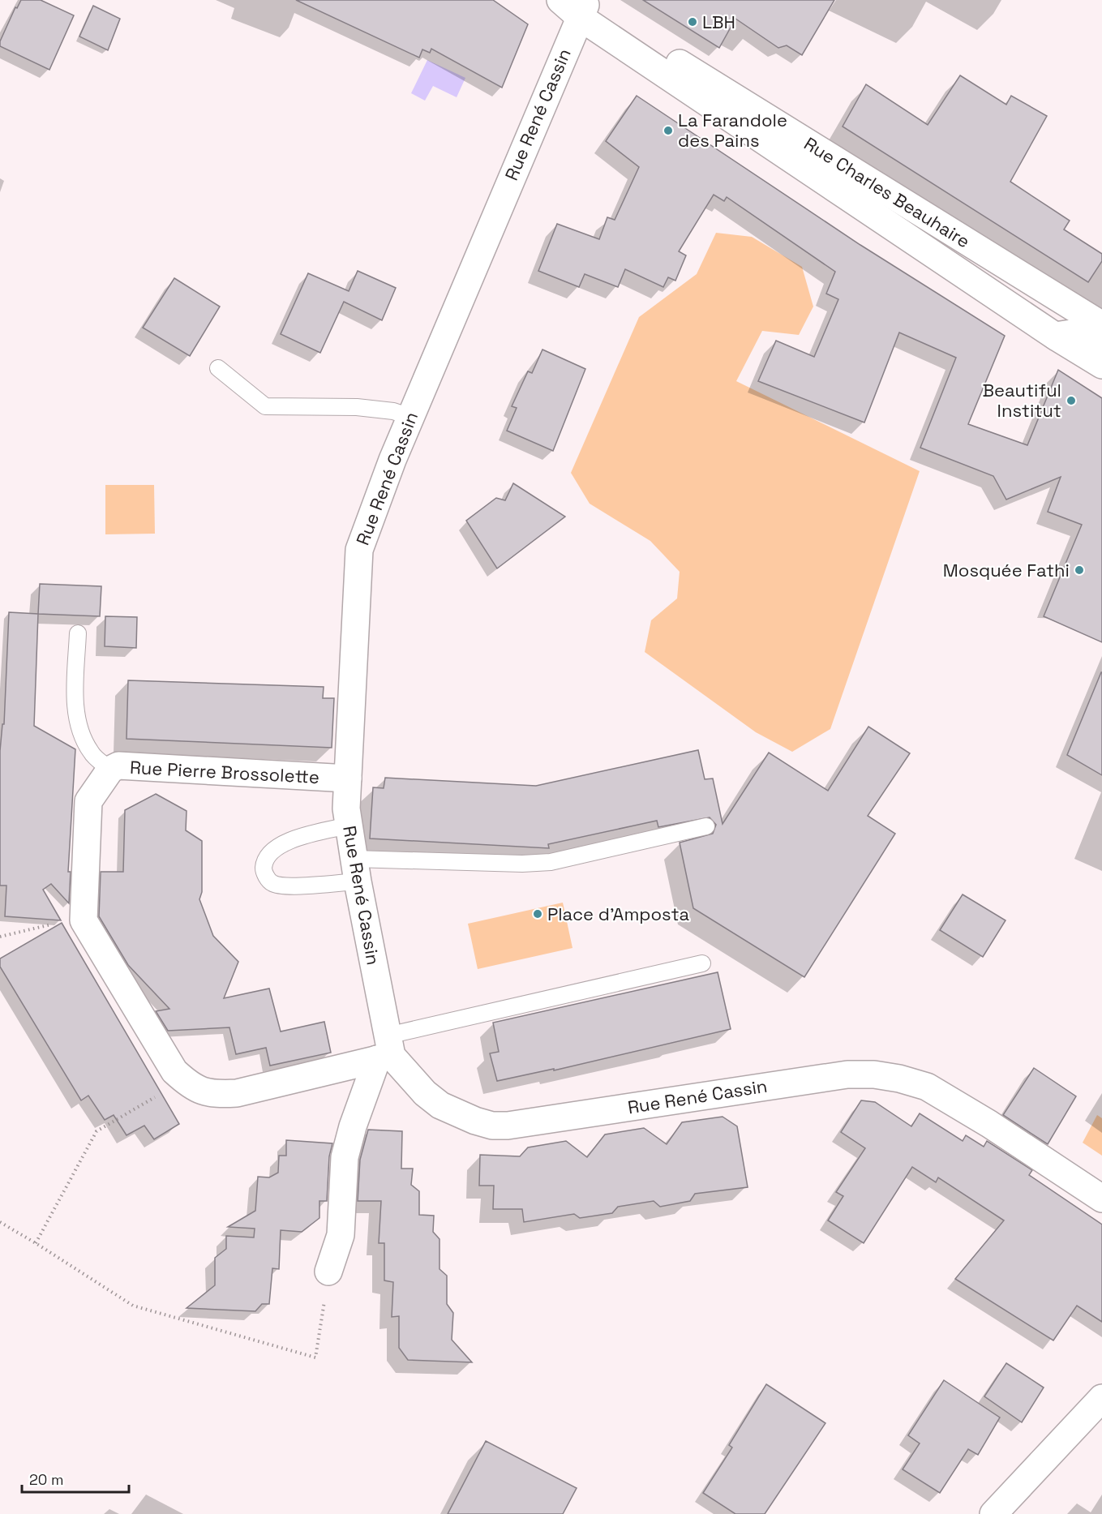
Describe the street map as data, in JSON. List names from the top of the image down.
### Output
{
  "streets": {
    "street": ["Rue René Cassin", "Rue Charles Beauhaire", "Rue Pierre Brossolette"]
  },
  "crossings": [
    ["Rue René Cassin", "Rue Charles Beauhaire"],
    ["Rue René Cassin", "Rue Pierre Brossolette"]
  ],
  "places": [
    "LBH",
    "La Farandole des Pains",
    "Beautiful Institut",
    "Mosquée Fathi",
    "Place d'Amposta"
  ],
  "scale_bar": "20 m"
}
